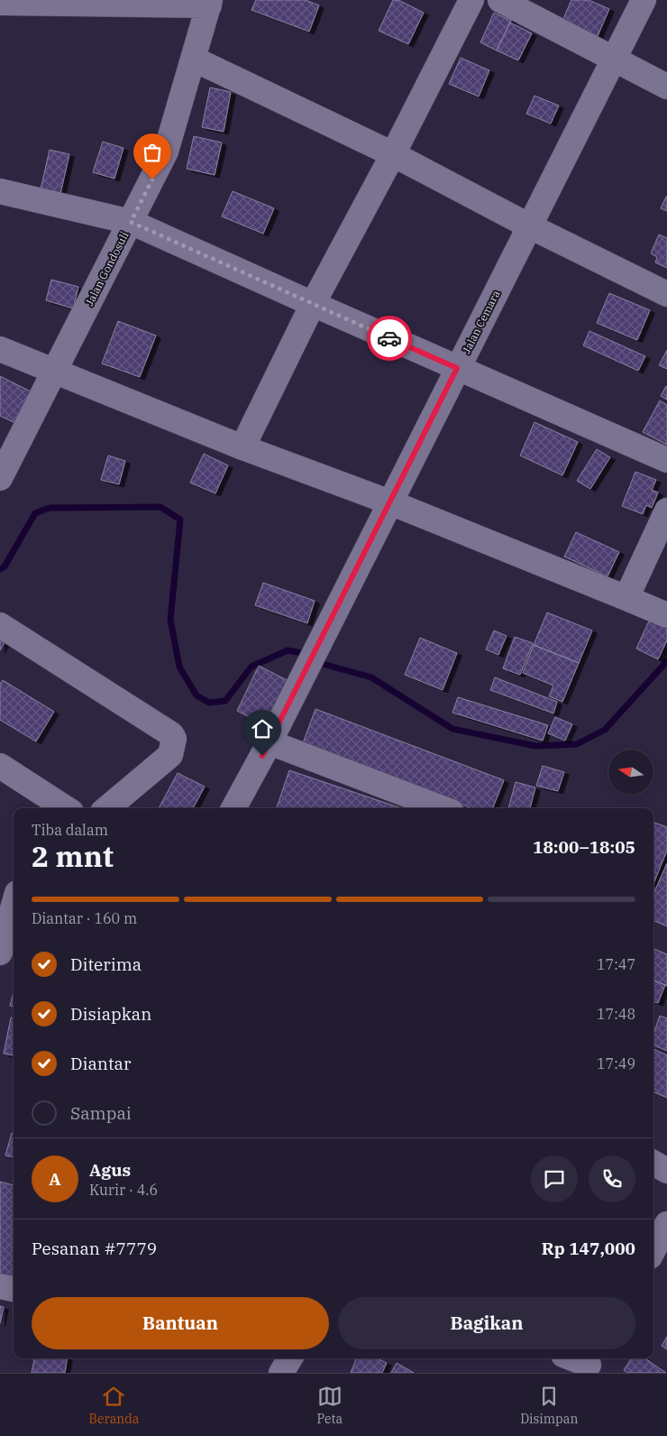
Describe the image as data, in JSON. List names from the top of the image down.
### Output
{
  "streets": {
    "street": ["Jalan Gondosuli", "Jalan Cemara"]
  },
  "north": "left",
  "page": {
    "heading": ["2 mnt", "Tiba dalam", "18:00–18:05"],
    "panel": [
      "Agus",
      "Kurir · 4.6",
      "Pesanan #7779",
      "Rp 147,000"
    ],
    "bar": "Diantar · 160 m",
    "list": [
      ["Diterima", "17:47"],
      ["Disiapkan", "17:48"],
      ["Diantar", "17:49"],
      "Sampai"
    ],
    "round": "A",
    "buttons": ["Bantuan", "Bagikan"],
    "tabs": ["Beranda", "Peta", "Disimpan"]
  }
}
